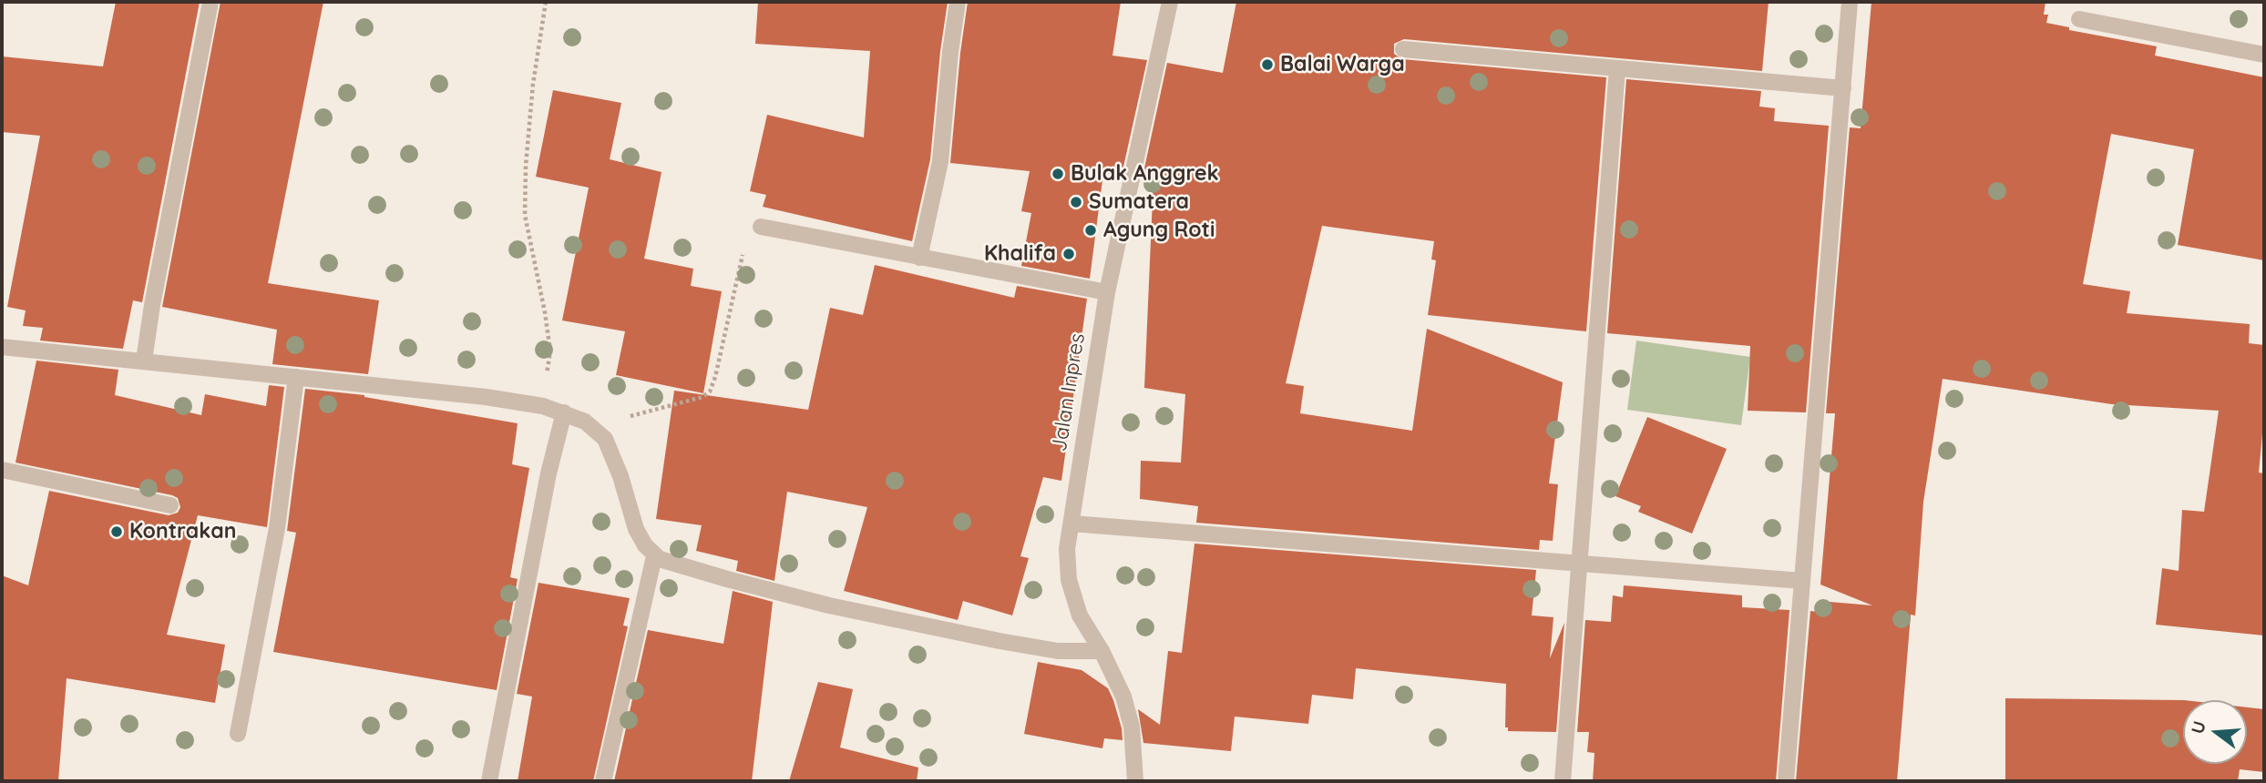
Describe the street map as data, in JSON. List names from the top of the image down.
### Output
{
  "streets": {
    "street": ["Jalan Inpres"]
  },
  "places": [
    "Balai Warga",
    "Bulak Anggrek",
    "Sumatera",
    "Agung Roti",
    "Khalifa",
    "Kontrakan"
  ],
  "north": "left"
}
